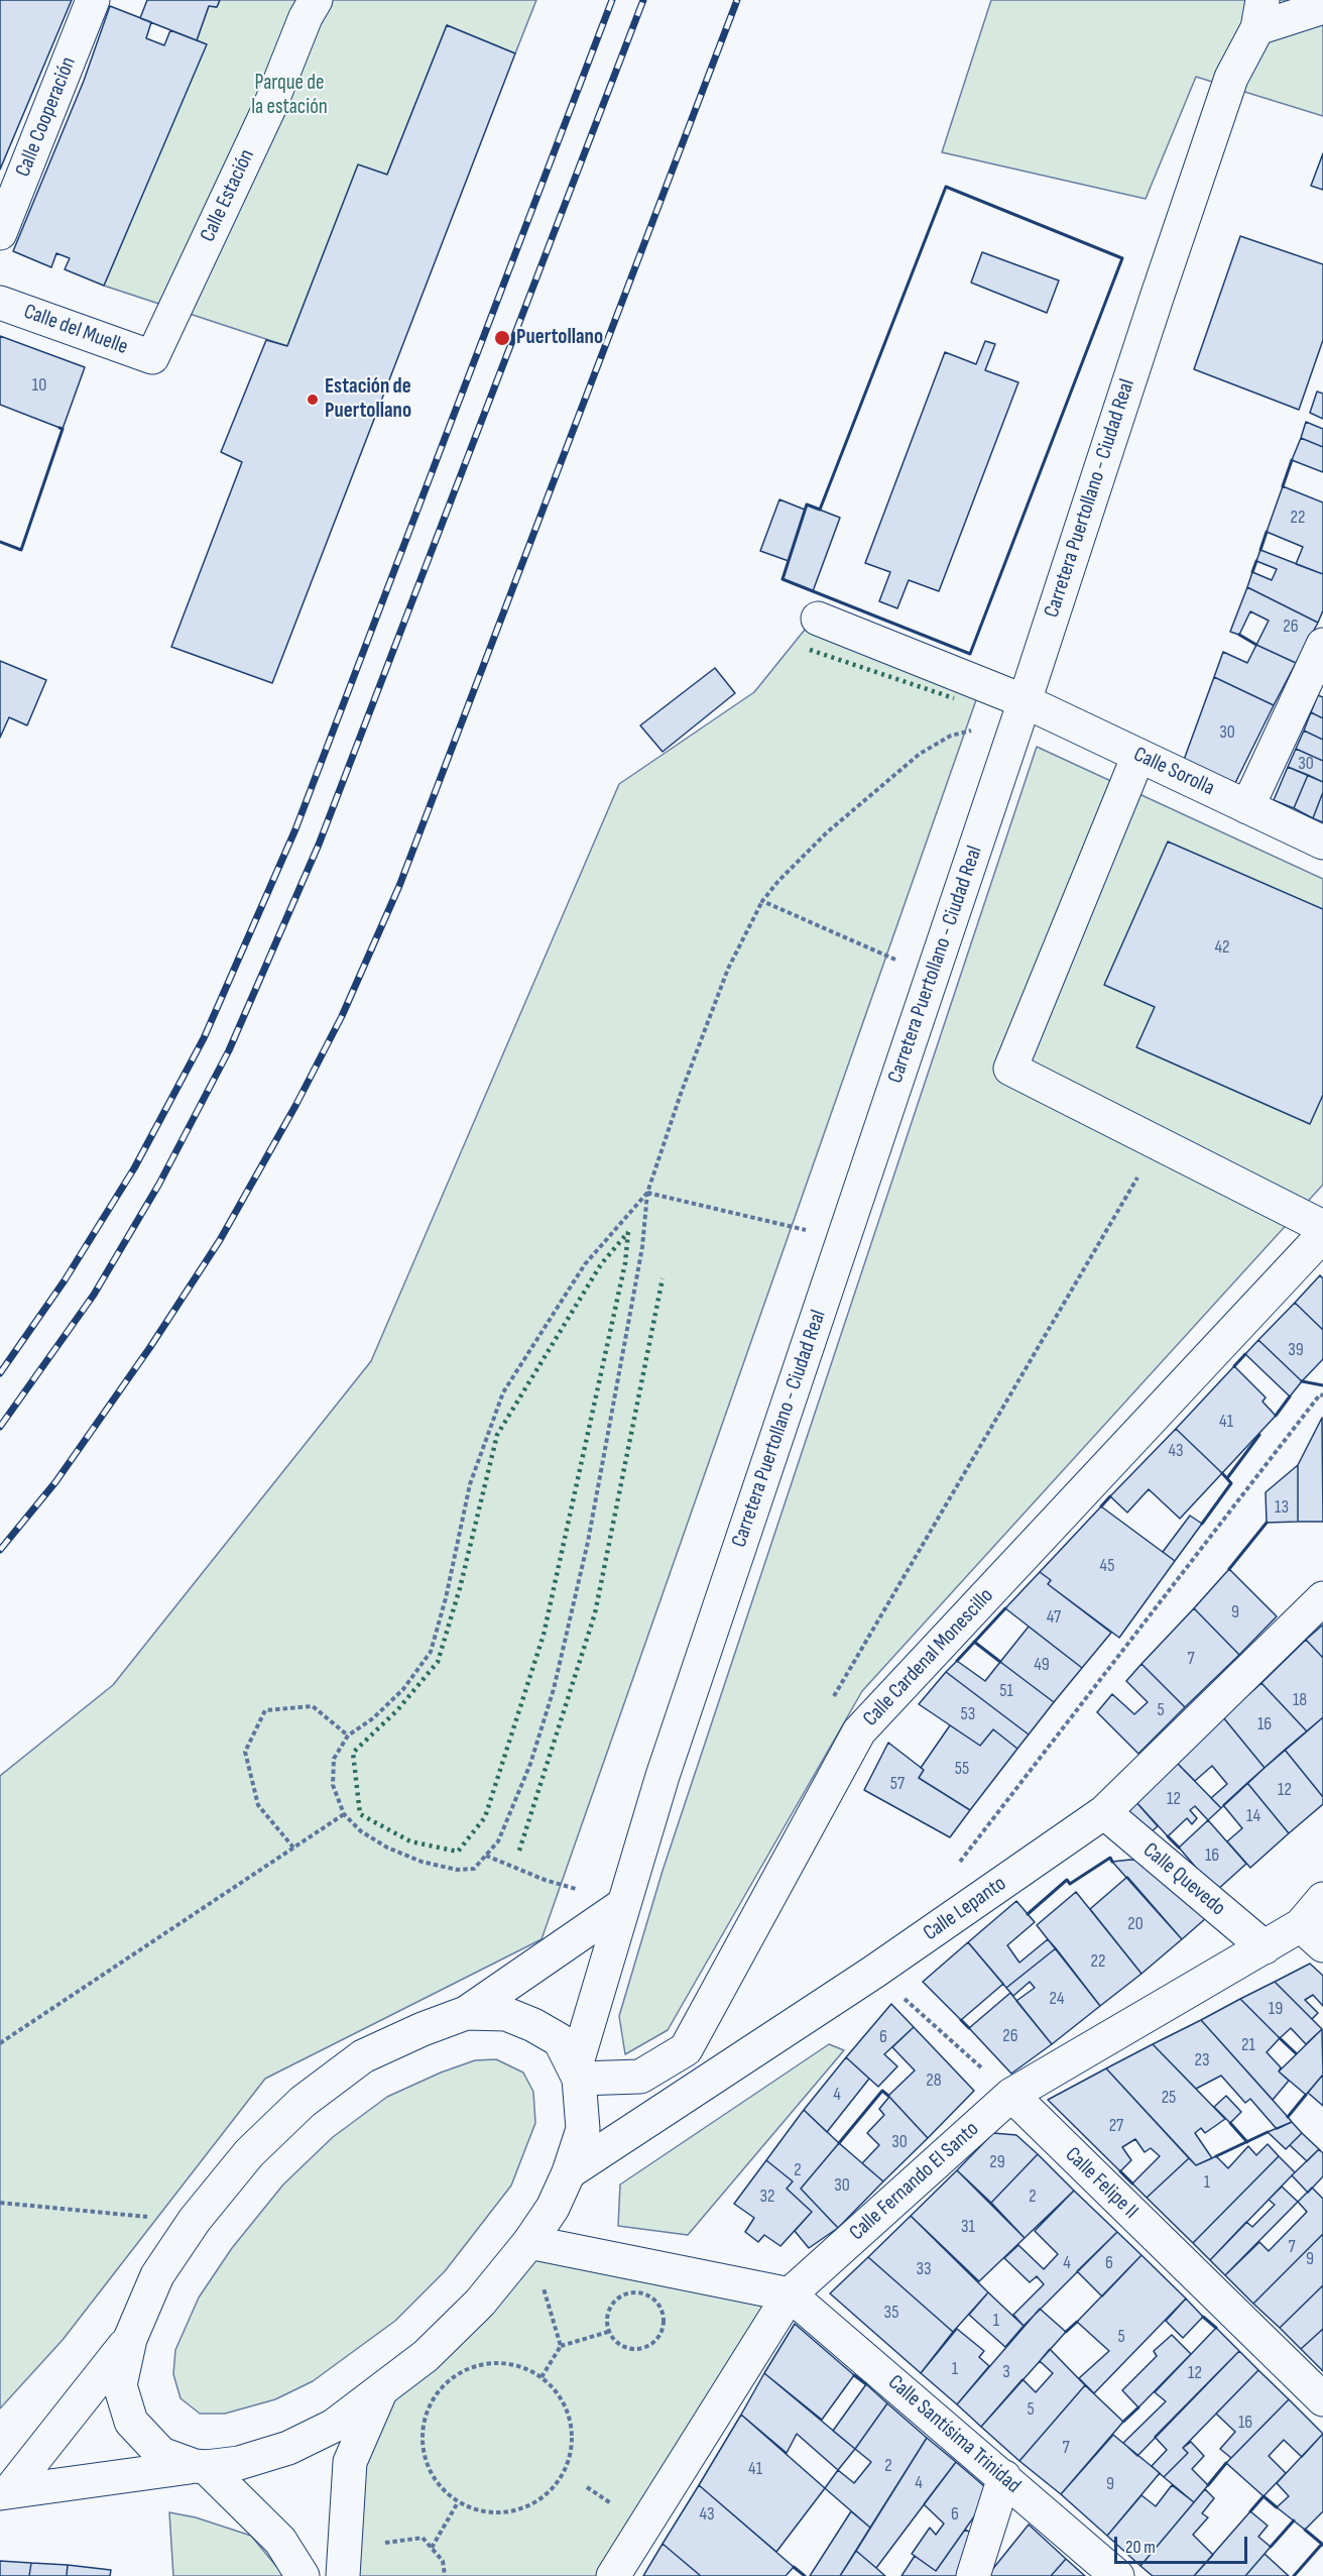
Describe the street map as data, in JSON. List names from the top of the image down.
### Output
{
  "streets": {
    "main road": [
      "Calle Cooperación",
      "Calle Estación",
      "Calle del Muelle",
      "Carretera Puertollano - Ciudad Real",
      "Calle Sorolla",
      "Calle Cardenal Monescillo",
      "Calle Quevedo",
      "Calle Lepanto",
      "Calle Fernando El Santo",
      "Calle Felipe II",
      "Calle Santísima Trinidad"
    ]
  },
  "crossings": [
    ["Calle Estación", "Calle del Muelle"],
    ["Carretera Puertollano - Ciudad Real", "Calle Sorolla"],
    ["Carretera Puertollano - Ciudad Real", "Calle Cardenal Monescillo"],
    ["Calle Quevedo", "Calle Lepanto"],
    ["Calle Quevedo", "Calle Fernando El Santo"],
    ["Calle Fernando El Santo", "Calle Felipe II"],
    ["Calle Fernando El Santo", "Calle Santísima Trinidad"]
  ],
  "parks": ["Parque de la estación"],
  "places": ["Puertollano", "Estación de Puertollano"],
  "house_numbers": [
    "10",
    "22",
    "26",
    "30",
    "30",
    "42",
    "39",
    "41",
    "43",
    "13",
    "45",
    "9",
    "47",
    "7",
    "49",
    "51",
    "18",
    "5",
    "53",
    "16",
    "55",
    "57",
    "12",
    "12",
    "14",
    "16",
    "20",
    "22",
    "24",
    "19",
    "26",
    "6",
    "21",
    "23",
    "28",
    "4",
    "25",
    "27",
    "30",
    "29",
    "2",
    "1",
    "30",
    "32",
    "2",
    "31",
    "7",
    "9",
    "4",
    "6",
    "33",
    "35",
    "1",
    "5",
    "1",
    "3",
    "12",
    "5",
    "16",
    "7",
    "2",
    "41",
    "4",
    "9",
    "43",
    "6"
  ],
  "scale_bar": "20 m"
}
